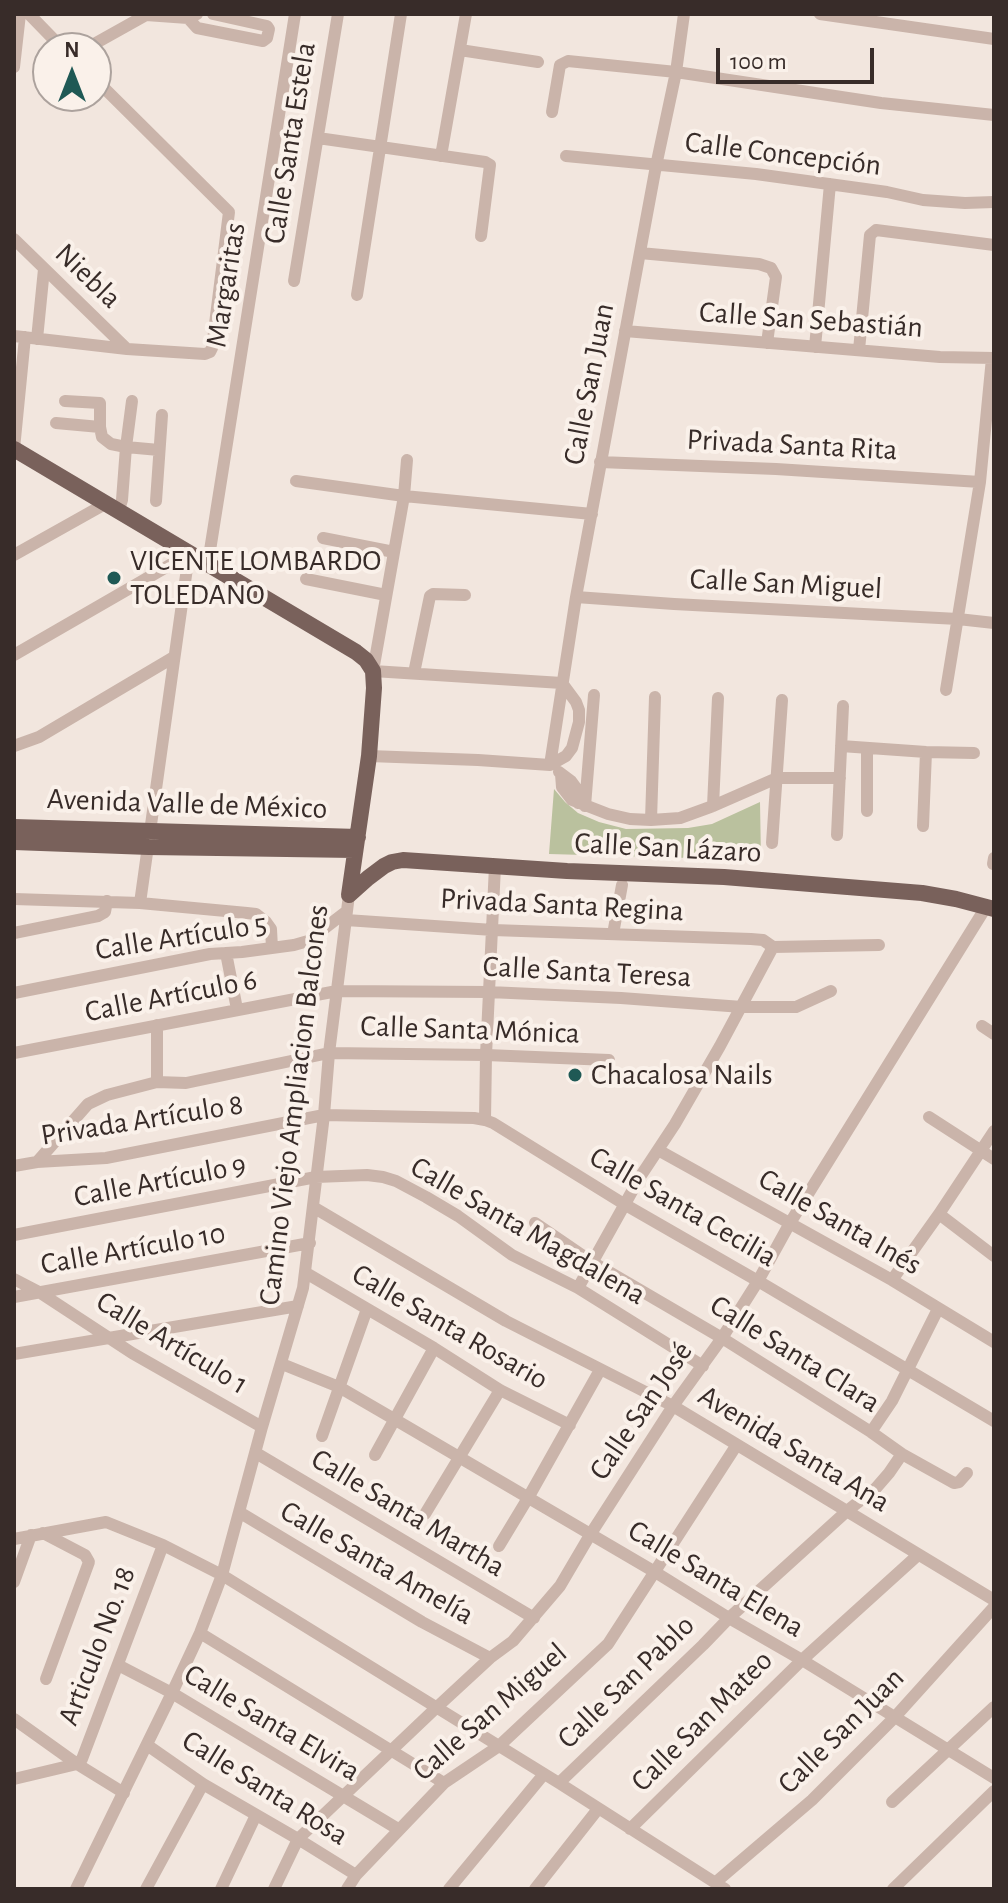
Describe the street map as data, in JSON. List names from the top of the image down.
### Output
{
  "streets": {
    "main road": ["Avenida Valle de México", "Calle San Lázaro", "Camino Viejo Ampliacion Balcones"],
    "street": [
      "Calle Santa Estela",
      "Calle Concepción",
      "Niebla",
      "Margaritas",
      "Calle San Sebastián",
      "Calle San Juan",
      "Privada Santa Rita",
      "Calle San Miguel",
      "Privada Santa Regina",
      "Calle Artículo 5",
      "Calle Santa Teresa",
      "Calle Artículo 6",
      "Calle Santa Mónica",
      "Privada Artículo 8",
      "Calle Artículo 9",
      "Calle Santa Cecilia",
      "Calle Santa Inés",
      "Calle Santa Magdalena",
      "Calle Artículo 10",
      "Calle Santa Rosario",
      "Calle Artículo 1",
      "Calle Santa Clara",
      "Calle San José",
      "Avenida Santa Ana",
      "Calle Santa Martha",
      "Calle Santa Amelía",
      "Calle Santa Elena",
      "Articulo No. 18",
      "Calle San Pablo",
      "Calle San Mateo",
      "Calle Santa Elvira",
      "Calle Santa Rosa"
    ]
  },
  "crossings": [
    ["Calle Concepción", "Calle San Juan"],
    ["Calle San Sebastián", "Calle San Juan"],
    ["Calle San Sebastián", "Privada Santa Rita"],
    ["Calle San Sebastián", "Calle San Miguel"],
    ["Calle San Juan", "Privada Santa Rita"],
    ["Calle San Juan", "Calle San Miguel"],
    ["Calle San Juan", "Calle Santa Elena"],
    ["Calle San Miguel", "Avenida Santa Ana"],
    ["Calle San Miguel", "Calle Santa Elena"],
    ["Calle San Miguel", "Calle Santa Elvira"],
    ["Calle San Miguel", "Calle Santa Rosa"],
    ["Avenida Valle de México", "Camino Viejo Ampliacion Balcones"],
    ["Calle San Lázaro", "Privada Santa Regina"],
    ["Calle San Lázaro", "Calle Artículo 5"],
    ["Calle San Lázaro", "Camino Viejo Ampliacion Balcones"],
    ["Calle San Lázaro", "Calle San José"],
    ["Privada Santa Regina", "Calle Artículo 5"],
    ["Privada Santa Regina", "Camino Viejo Ampliacion Balcones"],
    ["Calle Artículo 5", "Camino Viejo Ampliacion Balcones"],
    ["Calle Santa Teresa", "Calle Artículo 6"],
    ["Calle Santa Teresa", "Camino Viejo Ampliacion Balcones"],
    ["Calle Artículo 6", "Camino Viejo Ampliacion Balcones"],
    ["Calle Santa Mónica", "Camino Viejo Ampliacion Balcones"],
    ["Calle Santa Mónica", "Privada Artículo 8"],
    ["Camino Viejo Ampliacion Balcones", "Privada Artículo 8"],
    ["Camino Viejo Ampliacion Balcones", "Calle Artículo 9"],
    ["Camino Viejo Ampliacion Balcones", "Calle Santa Cecilia"],
    ["Camino Viejo Ampliacion Balcones", "Calle Santa Magdalena"],
    ["Camino Viejo Ampliacion Balcones", "Calle Artículo 10"],
    ["Camino Viejo Ampliacion Balcones", "Calle Santa Rosario"],
    ["Camino Viejo Ampliacion Balcones", "Calle Artículo 1"],
    ["Camino Viejo Ampliacion Balcones", "Avenida Santa Ana"],
    ["Camino Viejo Ampliacion Balcones", "Calle Santa Martha"],
    ["Camino Viejo Ampliacion Balcones", "Calle Santa Amelía"],
    ["Camino Viejo Ampliacion Balcones", "Calle Santa Elena"],
    ["Camino Viejo Ampliacion Balcones", "Calle Santa Elvira"],
    ["Camino Viejo Ampliacion Balcones", "Calle Santa Rosa"],
    ["Privada Artículo 8", "Calle Santa Cecilia"],
    ["Calle Artículo 9", "Calle Santa Magdalena"],
    ["Calle Santa Cecilia", "Calle San José"],
    ["Calle Santa Inés", "Calle San José"],
    ["Calle Santa Magdalena", "Calle San José"],
    ["Calle Artículo 10", "Calle Artículo 1"],
    ["Calle Santa Clara", "Calle San José"],
    ["Calle Santa Clara", "Calle San Pablo"],
    ["Calle San José", "Avenida Santa Ana"],
    ["Calle San José", "Calle Santa Martha"],
    ["Calle San José", "Calle Santa Amelía"],
    ["Calle San José", "Calle Santa Elena"],
    ["Calle San José", "Calle Santa Elvira"],
    ["Calle San José", "Calle Santa Rosa"],
    ["Avenida Santa Ana", "Calle San Pablo"],
    ["Avenida Santa Ana", "Calle San Mateo"],
    ["Calle Santa Elena", "Calle San Pablo"],
    ["Calle Santa Elena", "Calle San Mateo"],
    ["Articulo No. 18", "Calle Santa Elvira"]
  ],
  "places": ["VICENTE LOMBARDO TOLEDANO", "Chacalosa Nails"],
  "scale_bar": "100 m",
  "north": "top"
}
